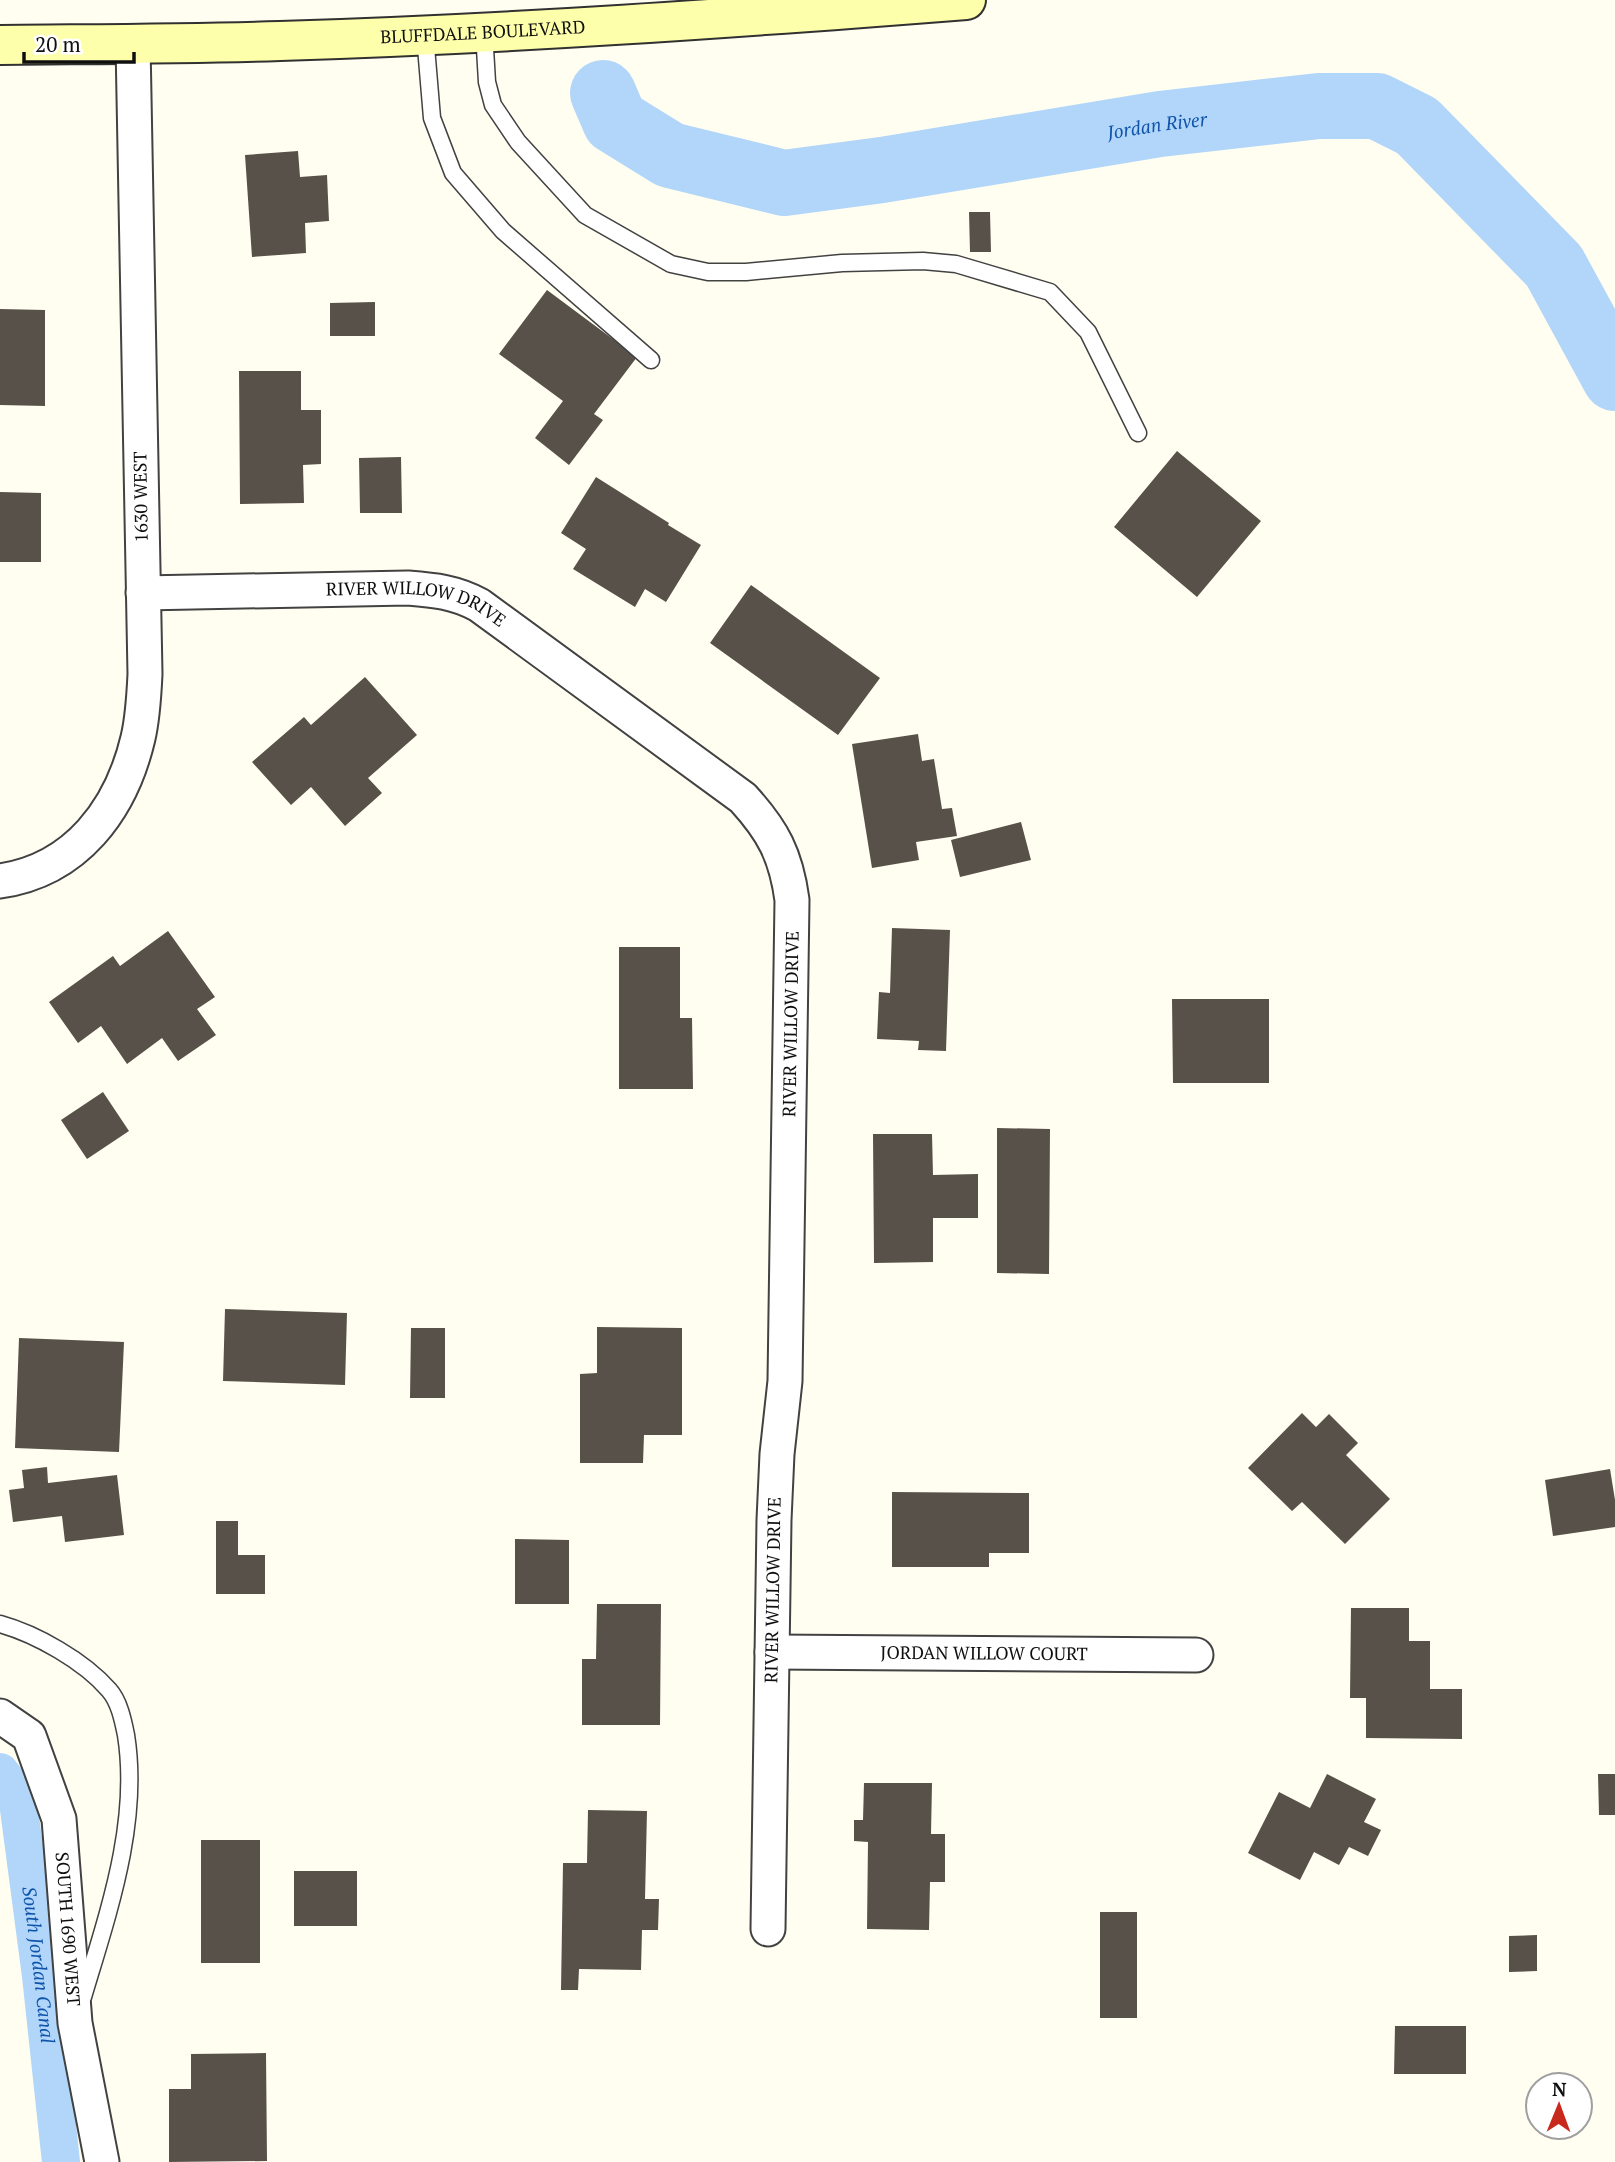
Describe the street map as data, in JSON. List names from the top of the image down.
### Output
{
  "streets": {
    "street": [
      "BLUFFDALE BOULEVARD",
      "1630 WEST",
      "RIVER WILLOW DRIVE",
      "JORDAN WILLOW COURT",
      "SOUTH 1690 WEST"
    ]
  },
  "crossings": [
    ["BLUFFDALE BOULEVARD", "1630 WEST"],
    ["1630 WEST", "RIVER WILLOW DRIVE"],
    ["RIVER WILLOW DRIVE", "JORDAN WILLOW COURT"]
  ],
  "water": ["Jordan River", "South Jordan Canal"],
  "scale_bar": "20 m",
  "north": "top"
}
